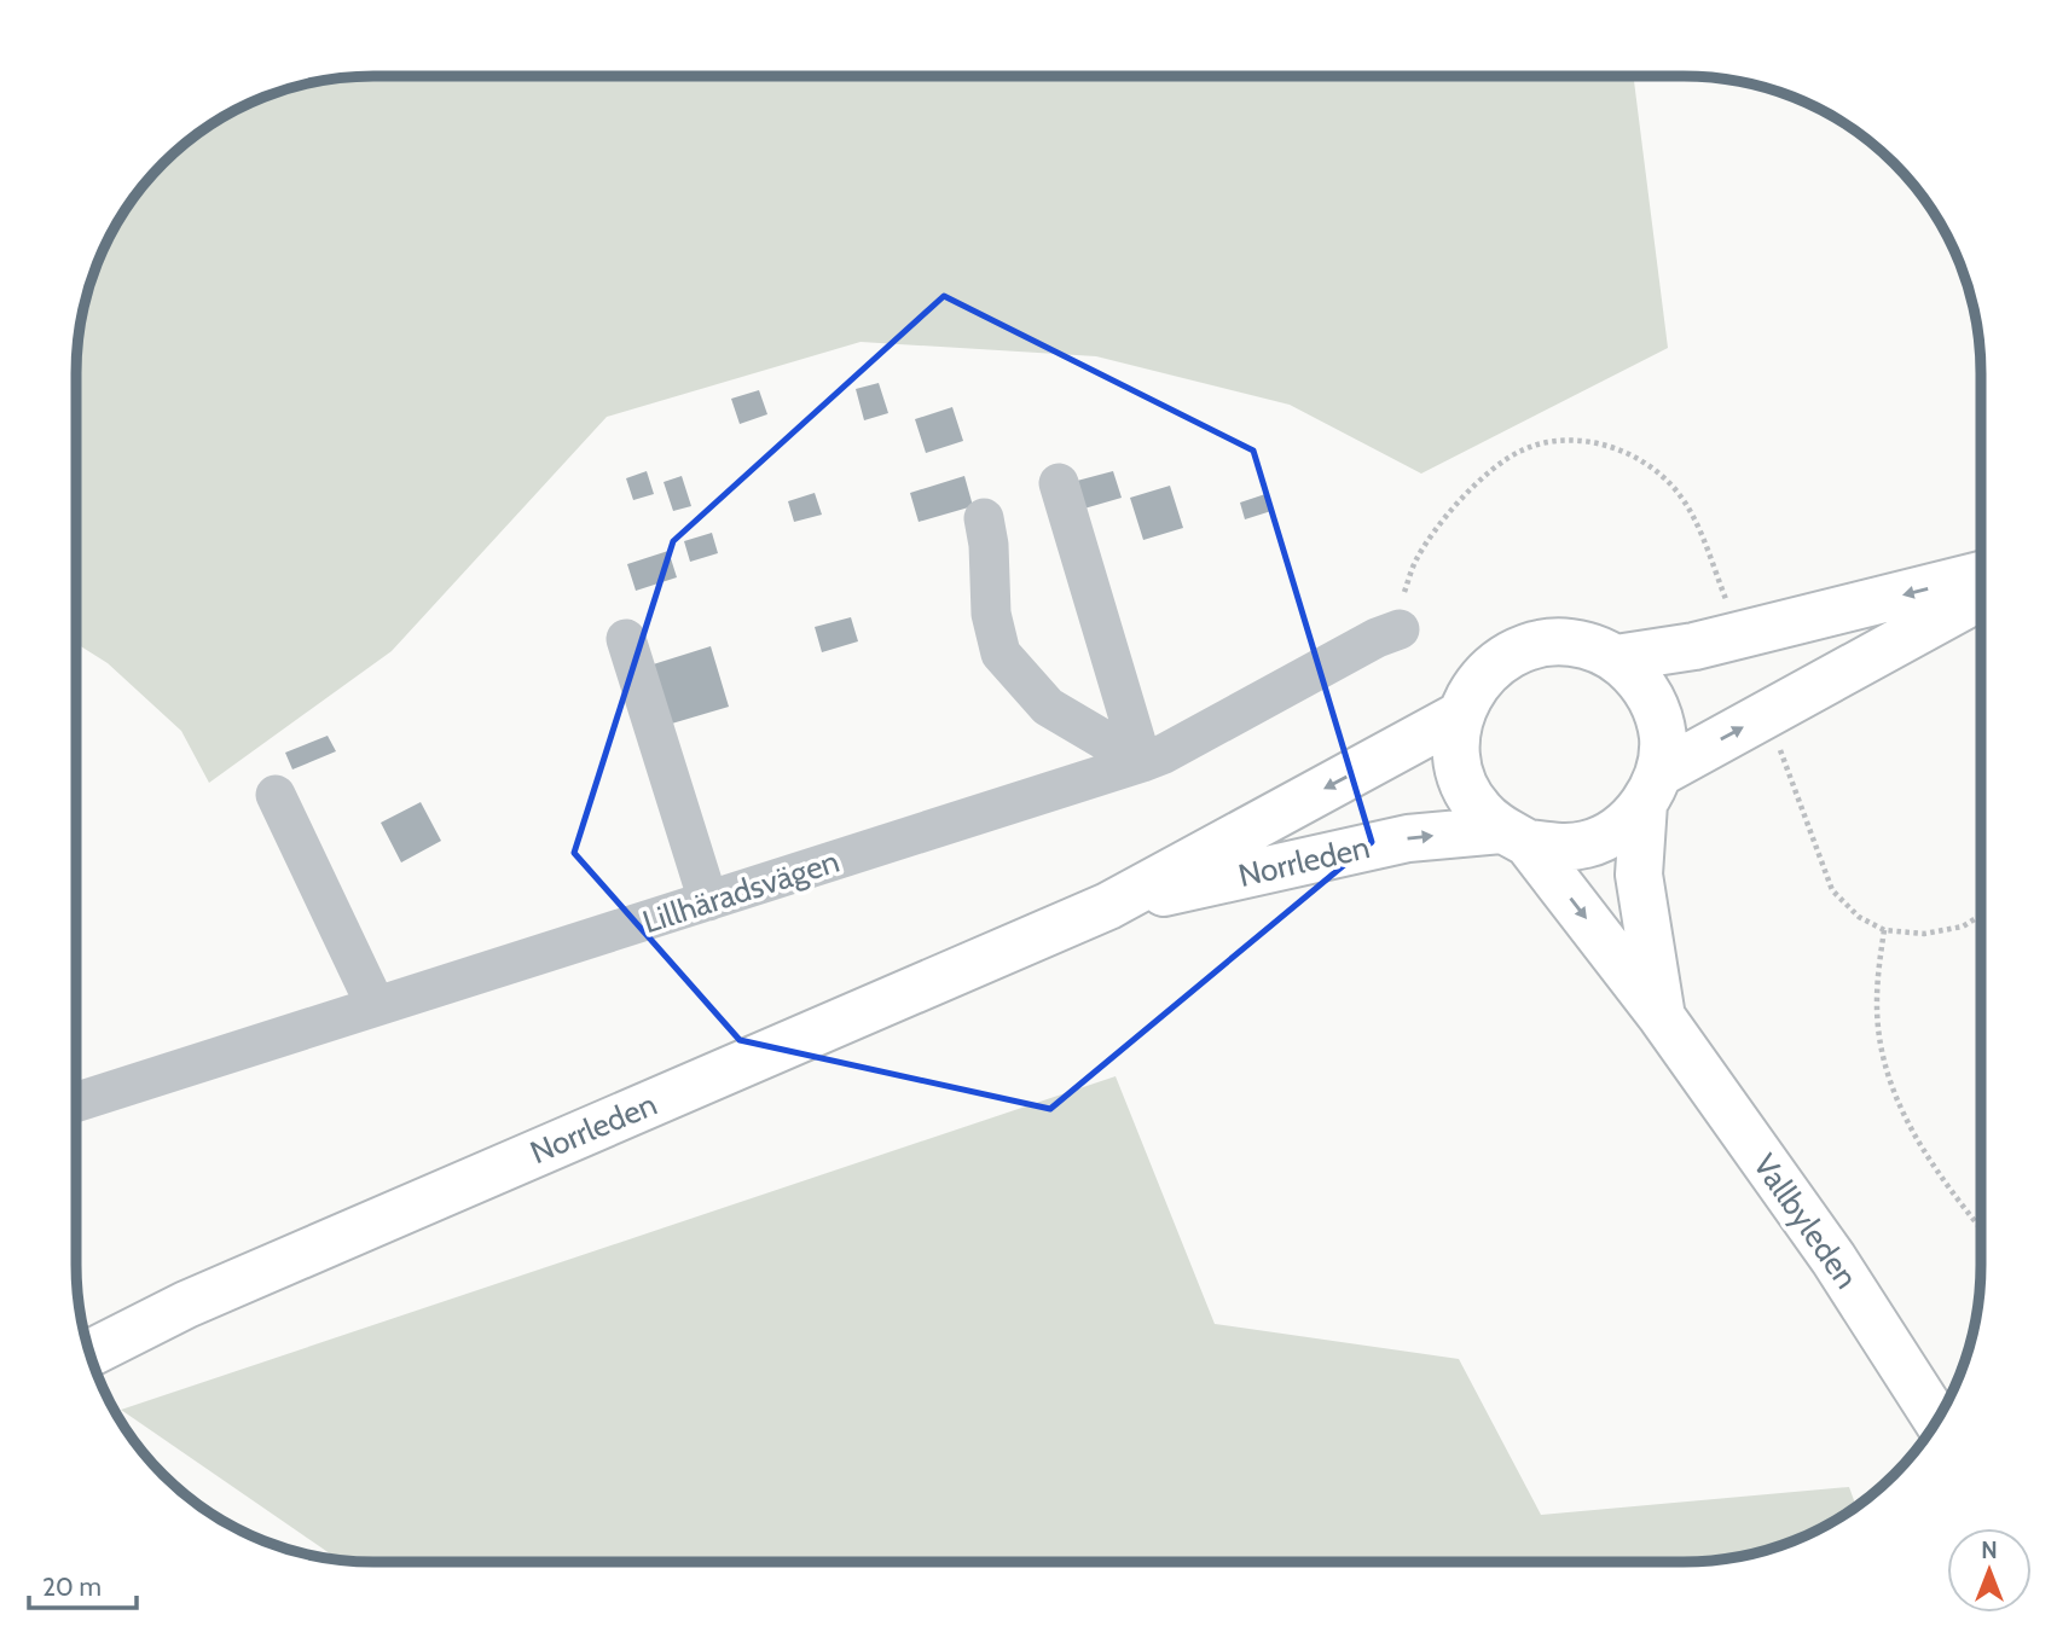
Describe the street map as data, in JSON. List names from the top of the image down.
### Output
{
  "streets": {
    "main road": ["Norrleden", "Vallbyleden"],
    "street": ["Lillhäradsvägen"]
  },
  "crossings": [
    ["Norrleden", "Vallbyleden"]
  ],
  "scale_bar": "20 m",
  "north": "top"
}
